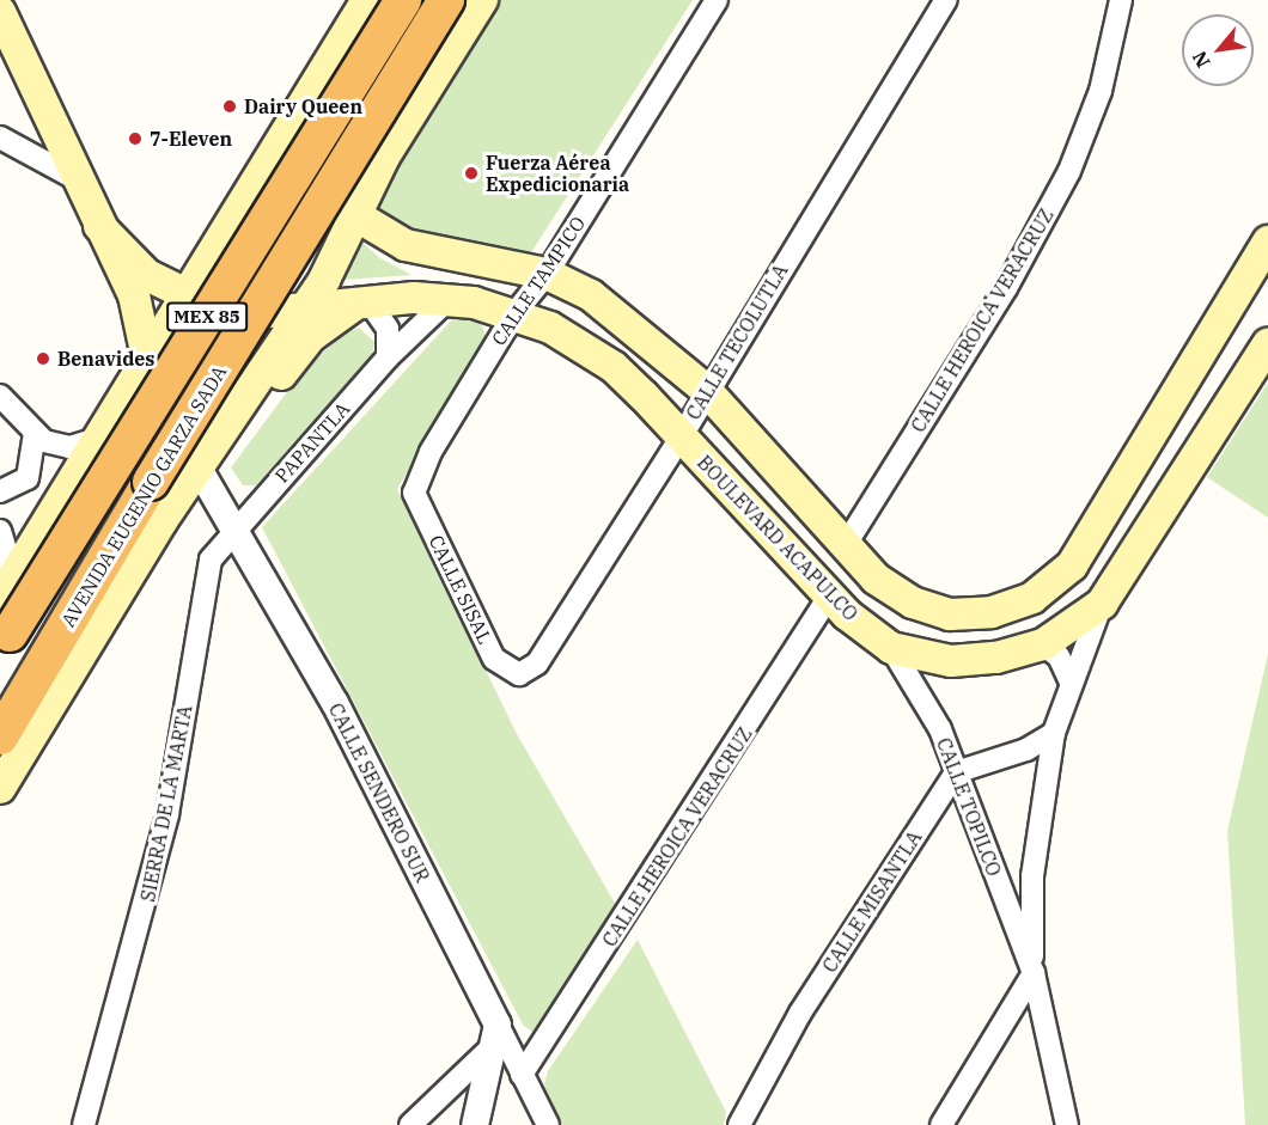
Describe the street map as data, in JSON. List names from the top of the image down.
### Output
{
  "streets": {
    "highway": ["MEX 85", "AVENIDA EUGENIO GARZA SADA"],
    "main road": ["BOULEVARD ACAPULCO"],
    "street": [
      "CALLE TAMPICO",
      "CALLE HEROICA VERACRUZ",
      "CALLE TECOLUTLA",
      "PAPANTLA",
      "CALLE SISAL",
      "CALLE SENDERO SUR",
      "SIERRA DE LA MARTA",
      "CALLE TOPILCO",
      "CALLE MISANTLA"
    ]
  },
  "crossings": [
    ["CALLE TAMPICO", "BOULEVARD ACAPULCO"],
    ["CALLE TAMPICO", "CALLE SISAL"],
    ["CALLE HEROICA VERACRUZ", "BOULEVARD ACAPULCO"],
    ["CALLE HEROICA VERACRUZ", "CALLE SENDERO SUR"],
    ["CALLE TECOLUTLA", "BOULEVARD ACAPULCO"],
    ["CALLE TECOLUTLA", "CALLE SISAL"],
    ["PAPANTLA", "BOULEVARD ACAPULCO"],
    ["PAPANTLA", "CALLE SENDERO SUR"],
    ["PAPANTLA", "SIERRA DE LA MARTA"],
    ["BOULEVARD ACAPULCO", "CALLE TOPILCO"],
    ["CALLE SENDERO SUR", "SIERRA DE LA MARTA"],
    ["CALLE TOPILCO", "CALLE MISANTLA"]
  ],
  "places": [
    "Dairy Queen",
    "7-Eleven",
    "Fuerza Aérea Expedicionaria",
    "Benavides"
  ],
  "north": "bottom left"
}
